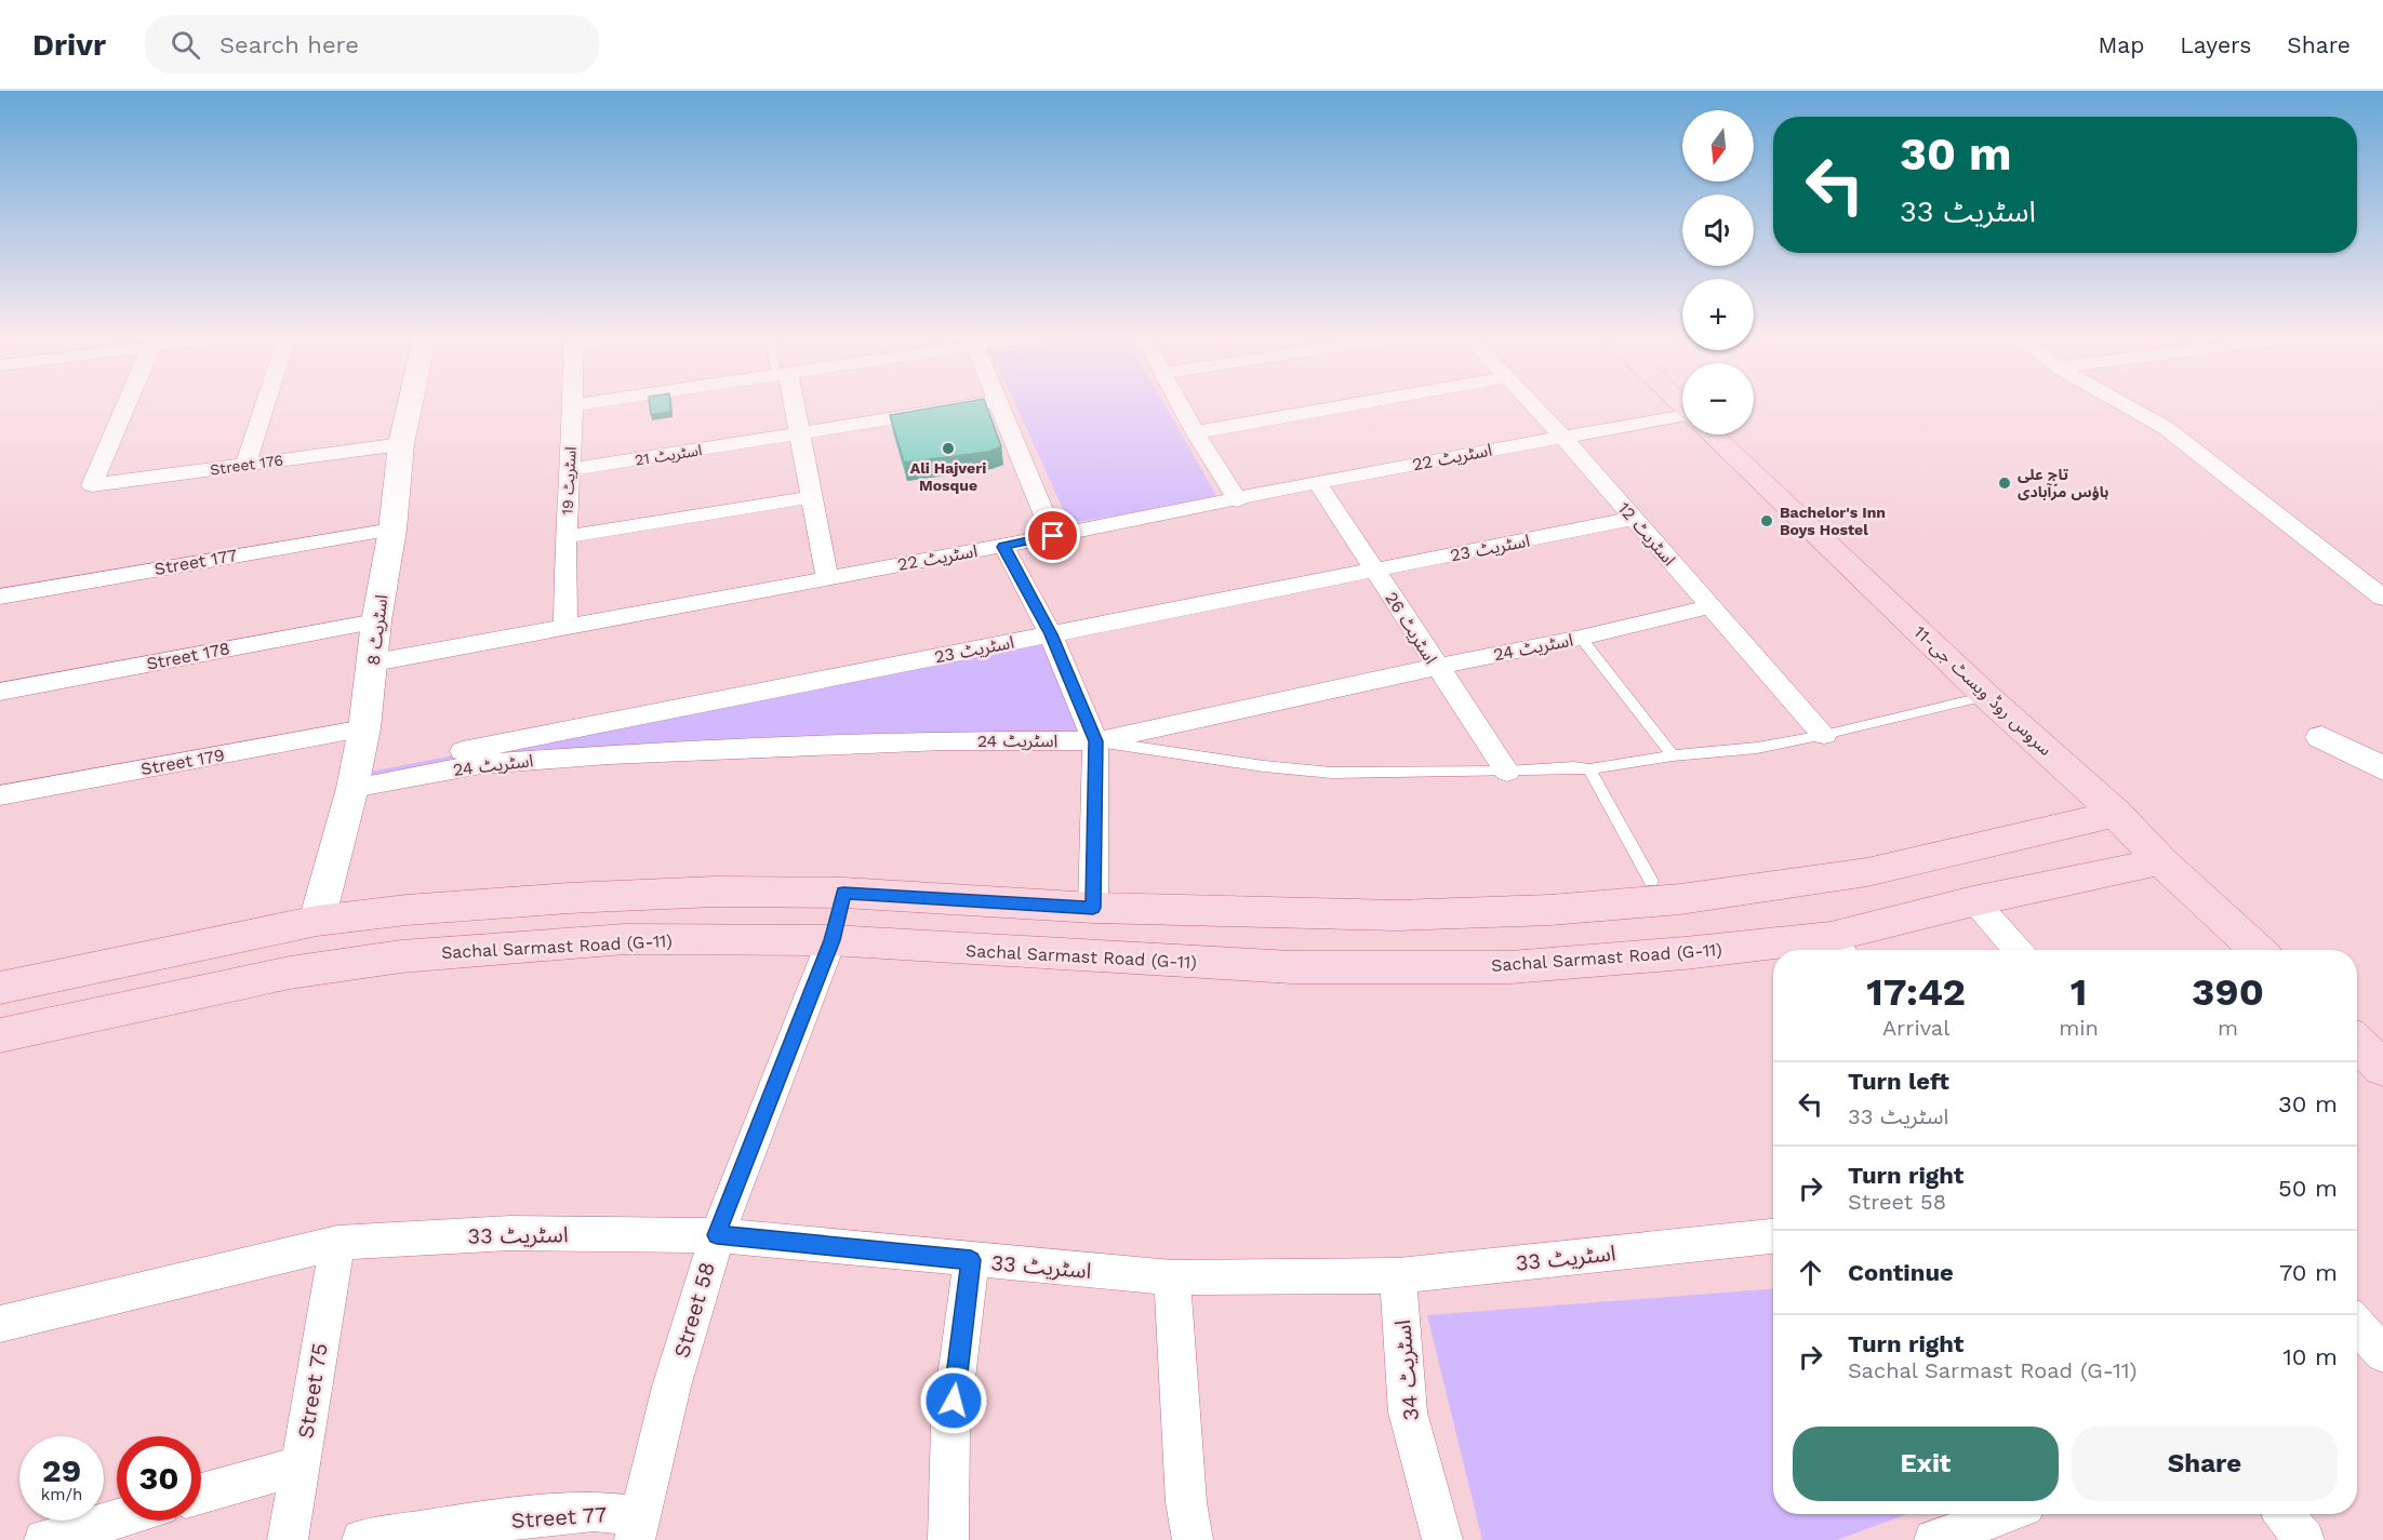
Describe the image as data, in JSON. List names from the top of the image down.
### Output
{
  "streets": {
    "main road": ["سروس روڈ ویسٹ جی-11", "Sachal Sarmast Road (G-11)"],
    "street": [
      "اسٹریٹ 21",
      "اسٹریٹ 22",
      "Street 176",
      "اسٹریٹ 19",
      "اسٹریٹ 12",
      "اسٹریٹ 23",
      "Street 177",
      "اسٹریٹ 26",
      "اسٹریٹ 8",
      "اسٹریٹ 24",
      "Street 178",
      "Street 179",
      "اسٹریٹ 33",
      "Street 58",
      "اسٹریٹ 34",
      "Street 75",
      "Street 77"
    ]
  },
  "crossings": [
    ["اسٹریٹ 21", "اسٹریٹ 19"],
    ["اسٹریٹ 22", "اسٹریٹ 19"],
    ["اسٹریٹ 22", "اسٹریٹ 12"],
    ["اسٹریٹ 22", "اسٹریٹ 26"],
    ["اسٹریٹ 22", "اسٹریٹ 8"],
    ["Street 176", "اسٹریٹ 8"],
    ["اسٹریٹ 12", "اسٹریٹ 23"],
    ["اسٹریٹ 12", "اسٹریٹ 24"],
    ["اسٹریٹ 23", "اسٹریٹ 26"],
    ["اسٹریٹ 23", "اسٹریٹ 8"],
    ["اسٹریٹ 23", "اسٹریٹ 24"],
    ["Street 177", "اسٹریٹ 8"],
    ["اسٹریٹ 26", "اسٹریٹ 24"],
    ["اسٹریٹ 8", "اسٹریٹ 24"],
    ["اسٹریٹ 8", "Street 178"],
    ["اسٹریٹ 8", "Street 179"],
    ["سروس روڈ ویسٹ جی-11", "Sachal Sarmast Road (G-11)"],
    ["Sachal Sarmast Road (G-11)", "Street 58"],
    ["اسٹریٹ 33", "Street 58"],
    ["اسٹریٹ 33", "اسٹریٹ 34"],
    ["اسٹریٹ 33", "Street 75"],
    ["Street 58", "Street 77"]
  ],
  "places": ["Ali Hajveri Mosque", "تاج علی ہاؤس مرآبادی", "Bachelor's Inn Boys Hostel"],
  "north": "bottom",
  "page": {
    "header": "Drivr",
    "search": "Search here",
    "nav": ["Map", "Layers", "Share"],
    "map_buttons": ["+", "−"],
    "turn": ["30 m", "اسٹریٹ 33"],
    "eta": [
      "17:42",
      "Arrival",
      "1",
      "min",
      "390",
      "m"
    ],
    "list": [
      {
        "name": "Turn left",
        "note": "اسٹریٹ 33",
        "value": "30 m"
      },
      {
        "name": "Turn right",
        "note": "Street 58",
        "value": "50 m"
      },
      {
        "name": "Continue",
        "value": "70 m"
      },
      {
        "name": "Turn right",
        "note": "Sachal Sarmast Road (G-11)",
        "value": "10 m"
      }
    ],
    "buttons": ["Exit", "Share"],
    "speed": "29 km/h",
    "limit": "30"
  }
}
